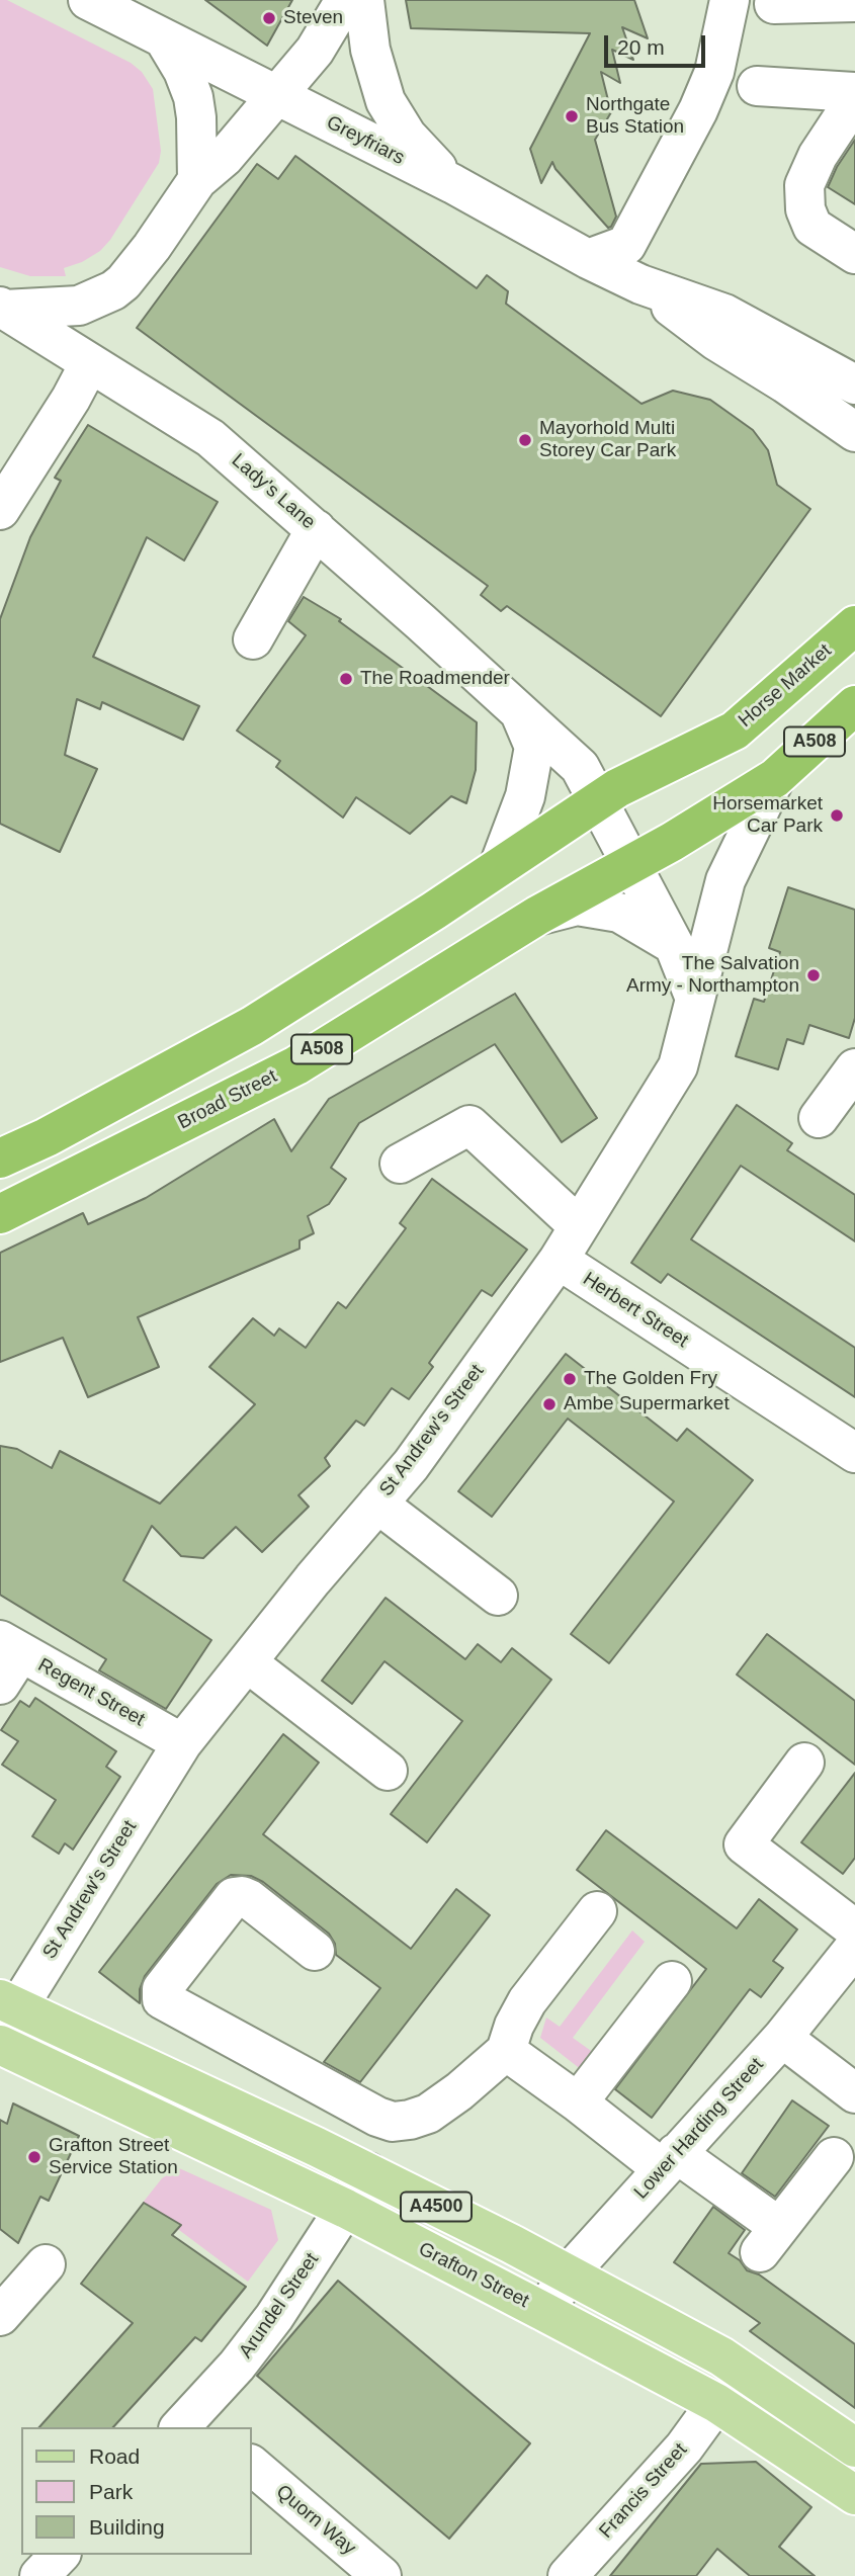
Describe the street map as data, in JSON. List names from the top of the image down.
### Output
{
  "streets": {
    "highway": ["Horse Market", "A508", "Broad Street"],
    "main road": ["A4500", "Grafton Street"],
    "street": [
      "Greyfriars",
      "Lady's Lane",
      "Herbert Street",
      "St Andrew's Street",
      "Regent Street",
      "Lower Harding Street",
      "Arundel Street",
      "Francis Street",
      "Quorn Way"
    ]
  },
  "crossings": [
    ["Lady's Lane", "Horse Market"],
    ["Lady's Lane", "A508"],
    ["Lady's Lane", "Broad Street"],
    ["Lady's Lane", "St Andrew's Street"],
    ["Horse Market", "A508"],
    ["A508", "Broad Street"],
    ["A508", "St Andrew's Street"],
    ["Herbert Street", "St Andrew's Street"],
    ["St Andrew's Street", "Regent Street"],
    ["St Andrew's Street", "A4500"],
    ["Lower Harding Street", "A4500"],
    ["Lower Harding Street", "Grafton Street"],
    ["A4500", "Arundel Street"],
    ["Grafton Street", "Arundel Street"],
    ["Grafton Street", "Francis Street"]
  ],
  "places": [
    "Steven",
    "Northgate Bus Station",
    "Mayorhold Multi Storey Car Park",
    "The Roadmender",
    "Horsemarket Car Park",
    "The Salvation Army - Northampton",
    "The Golden Fry",
    "Ambe Supermarket",
    "Grafton Street Service Station"
  ],
  "legend": ["Road", "Park", "Building"],
  "scale_bar": "20 m"
}
